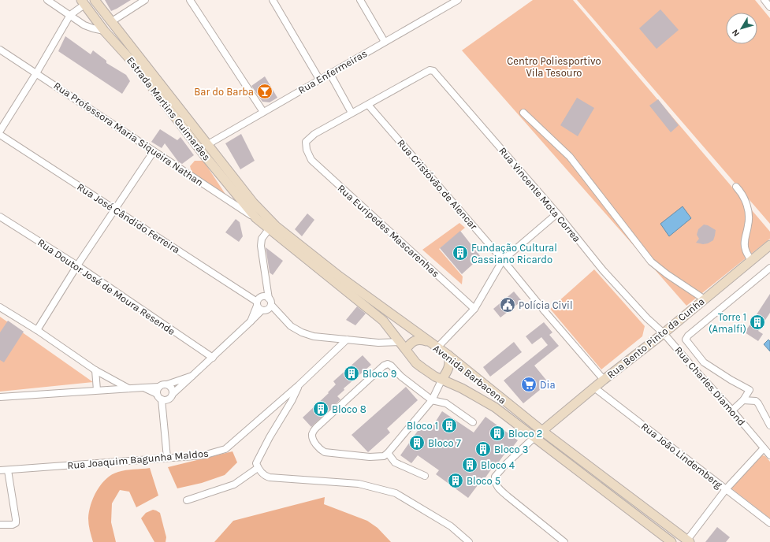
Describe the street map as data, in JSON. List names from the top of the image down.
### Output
{
  "streets": {
    "main road": ["Estrada Martins Guimarães", "Rua Bento Pinto da Cunha", "Avenida Barbacena"],
    "street": [
      "Rua Enfermeiras",
      "Rua Professora Maria Siqueira Nathan",
      "Rua Cristóvão de Alencar",
      "Rua Vincente Mota Correa",
      "Rua José Cândido Ferreira",
      "Rua Euripedes Mascarenhas",
      "Rua Doutor José de Moura Resende",
      "Rua Charles Diamond",
      "Rua João Lindemberg",
      "Rua Joaquim Bagunha Maldos"
    ]
  },
  "crossings": [
    ["Rua Enfermeiras", "Estrada Martins Guimarães"],
    ["Estrada Martins Guimarães", "Rua Professora Maria Siqueira Nathan"],
    ["Estrada Martins Guimarães", "Avenida Barbacena"],
    ["Rua Professora Maria Siqueira Nathan", "Avenida Barbacena"],
    ["Rua Cristóvão de Alencar", "Rua Vincente Mota Correa"],
    ["Rua Cristóvão de Alencar", "Rua Bento Pinto da Cunha"],
    ["Rua Vincente Mota Correa", "Rua Charles Diamond"],
    ["Rua Bento Pinto da Cunha", "Avenida Barbacena"],
    ["Rua Bento Pinto da Cunha", "Rua Charles Diamond"],
    ["Rua Bento Pinto da Cunha", "Rua João Lindemberg"]
  ],
  "parks": ["Centro Poliesportivo Vila Tesouro"],
  "places": {
    "bar": ["Bar do Barba"],
    "building": [
      "Fundação Cultural Cassiano Ricardo",
      "Torre 1 (Amalfi)",
      "Bloco 9",
      "Bloco 8",
      "Bloco 1",
      "Bloco 2",
      "Bloco 7",
      "Bloco 3",
      "Bloco 4",
      "Bloco 5"
    ],
    "public building": ["Polícia Civil"],
    "supermarket": ["Dia"]
  },
  "north": "bottom left"
}
